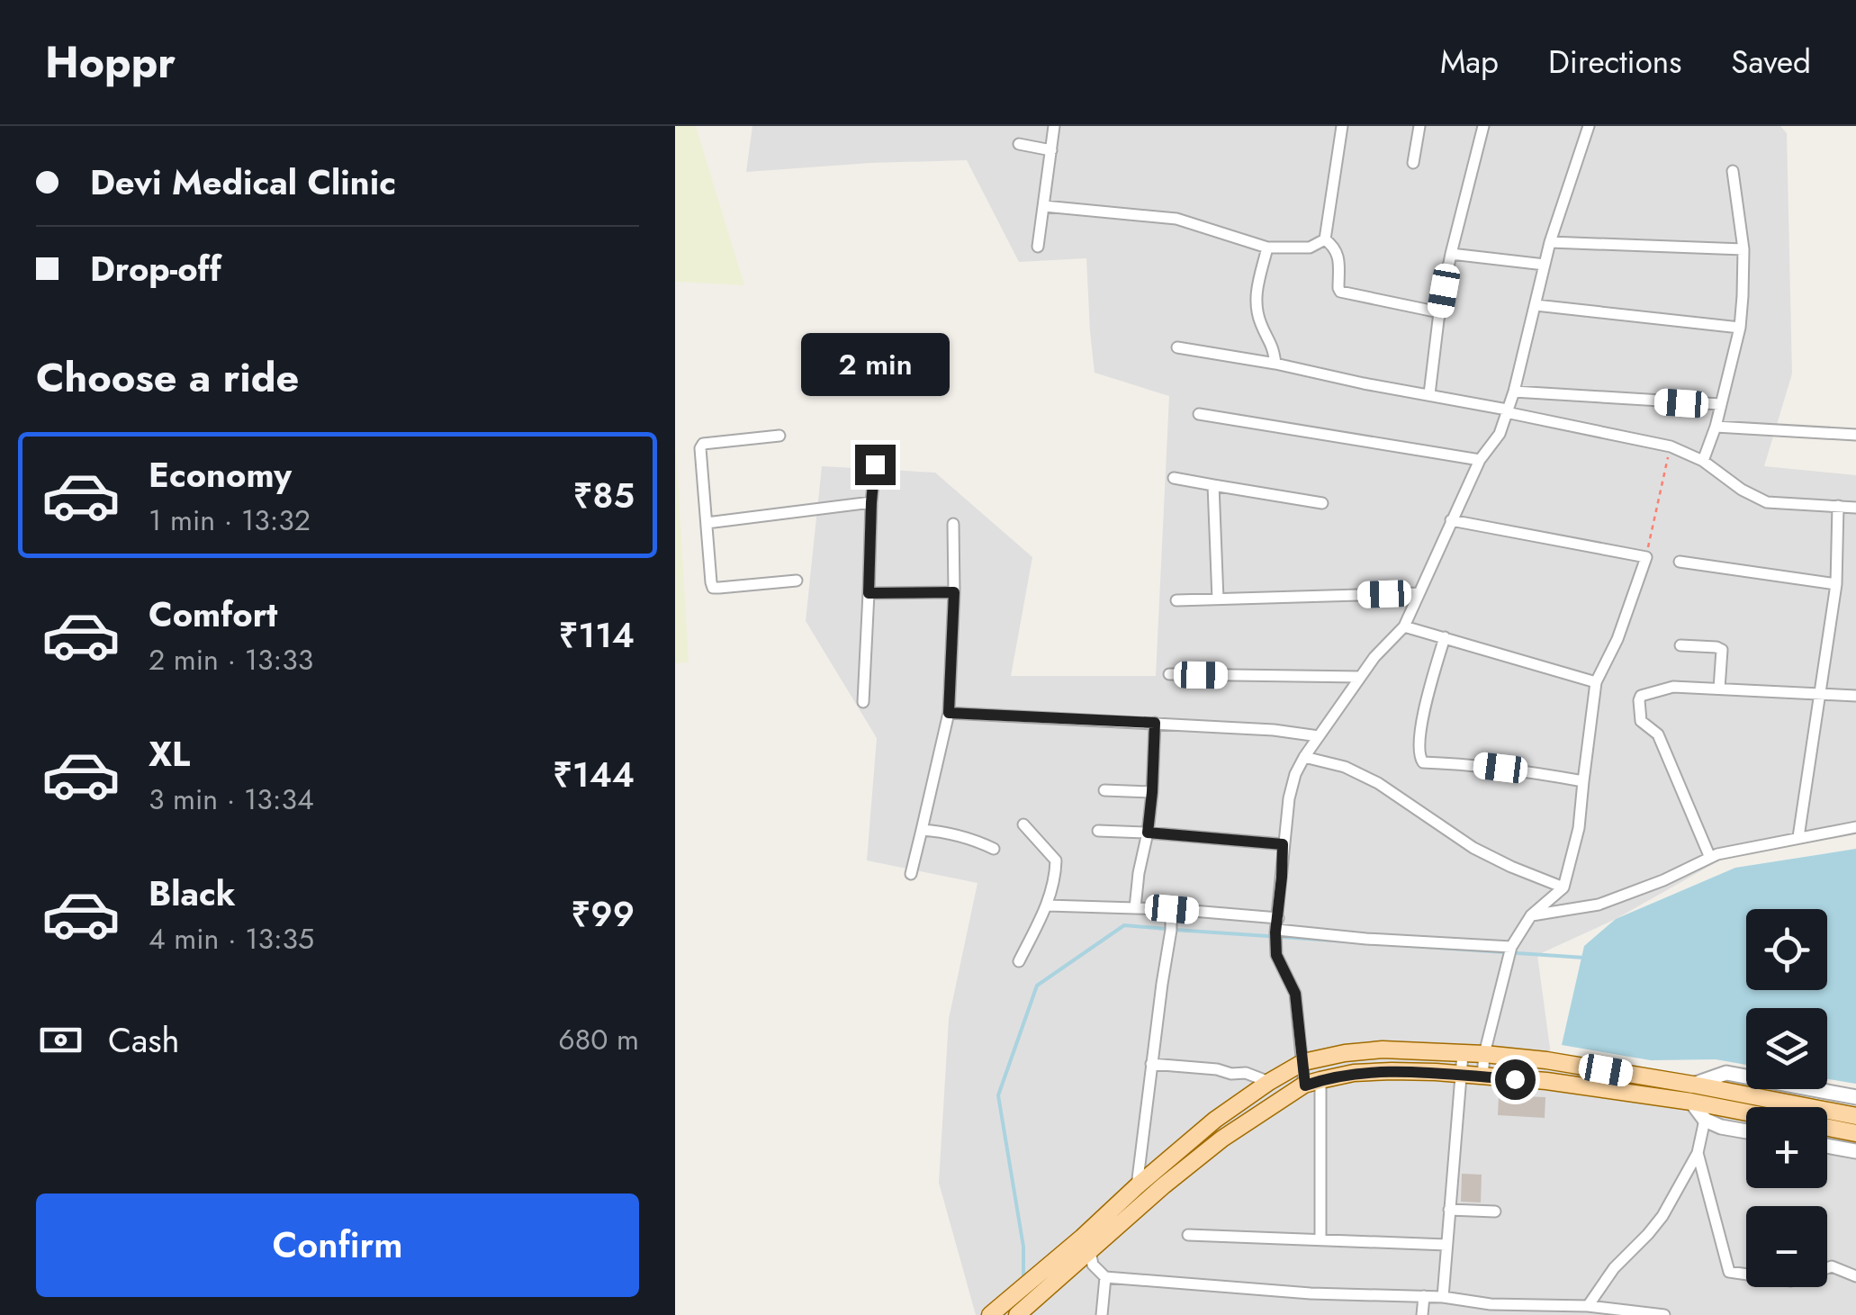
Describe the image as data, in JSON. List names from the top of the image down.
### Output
{
  "page": {
    "header": "Hoppr",
    "nav": ["Map", "Directions", "Saved"],
    "banner": ["Devi Medical Clinic", "Drop-off"],
    "heading": "Choose a ride",
    "bubble": "2 min",
    "list": [
      {
        "name": "Economy",
        "note": "1 min · 13:32",
        "value": "₹85"
      },
      {
        "name": "Comfort",
        "note": "2 min · 13:33",
        "value": "₹114"
      },
      {
        "name": "XL",
        "note": "3 min · 13:34",
        "value": "₹144"
      },
      {
        "name": "Black",
        "note": "4 min · 13:35",
        "value": "₹99"
      }
    ],
    "map_buttons": ["+", "−"],
    "pay": ["Cash", "680 m"],
    "buttons": "Confirm"
  }
}
